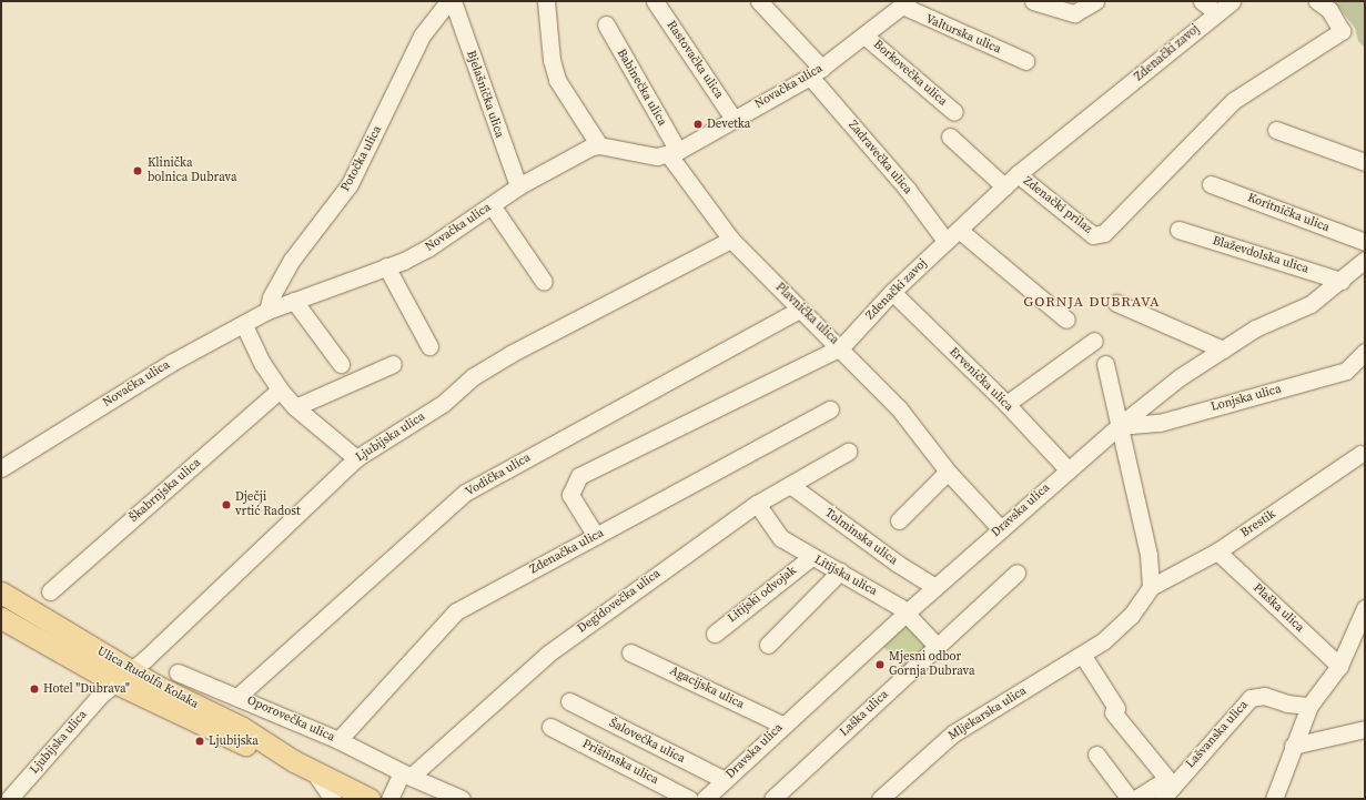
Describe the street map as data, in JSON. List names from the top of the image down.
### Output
{
  "streets": {
    "main road": ["Ulica Rudolfa Kolaka"],
    "street": [
      "Valturska ulica",
      "Zdenački zavoj",
      "Rastovačka ulica",
      "Borkovečka ulica",
      "Novačka ulica",
      "Babinečka ulica",
      "Bjelašnička ulica",
      "Zadravečka ulica",
      "Potočka ulica",
      "Zdenački prilaz",
      "Koritnička ulica",
      "Blaževdolska ulica",
      "Plavnička ulica",
      "Ervenička ulica",
      "Lonjska ulica",
      "Ljubijska ulica",
      "Vodička ulica",
      "Škabrnjska ulica",
      "Dravska ulica",
      "Brestik",
      "Tolminska ulica",
      "Zdenačka ulica",
      "Litijska ulica",
      "Litijski odvojak",
      "Degidovečka ulica",
      "Plaška ulica",
      "Agacijska ulica",
      "Laška ulica",
      "Mljekarska ulica",
      "Oporovečka ulica",
      "Lašvanska ulica",
      "Šalovečka ulica",
      "Prištinska ulica"
    ]
  },
  "crossings": [
    ["Valturska ulica", "Novačka ulica"],
    ["Zdenački zavoj", "Zadravečka ulica"],
    ["Zdenački zavoj", "Zdenački prilaz"],
    ["Zdenački zavoj", "Plavnička ulica"],
    ["Zdenački zavoj", "Ervenička ulica"],
    ["Zdenački zavoj", "Zdenačka ulica"],
    ["Rastovačka ulica", "Novačka ulica"],
    ["Borkovečka ulica", "Novačka ulica"],
    ["Novačka ulica", "Babinečka ulica"],
    ["Novačka ulica", "Bjelašnička ulica"],
    ["Novačka ulica", "Zadravečka ulica"],
    ["Novačka ulica", "Potočka ulica"],
    ["Novačka ulica", "Plavnička ulica"],
    ["Babinečka ulica", "Plavnička ulica"],
    ["Blaževdolska ulica", "Dravska ulica"],
    ["Plavnička ulica", "Ljubijska ulica"],
    ["Plavnička ulica", "Vodička ulica"],
    ["Plavnička ulica", "Dravska ulica"],
    ["Ervenička ulica", "Dravska ulica"],
    ["Lonjska ulica", "Dravska ulica"],
    ["Ljubijska ulica", "Ulica Rudolfa Kolaka"],
    ["Vodička ulica", "Oporovečka ulica"],
    ["Dravska ulica", "Tolminska ulica"],
    ["Dravska ulica", "Litijska ulica"],
    ["Dravska ulica", "Agacijska ulica"],
    ["Dravska ulica", "Šalovečka ulica"],
    ["Brestik", "Plaška ulica"],
    ["Brestik", "Mljekarska ulica"],
    ["Tolminska ulica", "Degidovečka ulica"],
    ["Zdenačka ulica", "Oporovečka ulica"],
    ["Litijska ulica", "Litijski odvojak"],
    ["Litijska ulica", "Degidovečka ulica"],
    ["Litijska ulica", "Laška ulica"],
    ["Degidovečka ulica", "Oporovečka ulica"]
  ],
  "districts": ["GORNJA DUBRAVA"],
  "places": [
    "Devetka",
    "Klinička bolnica Dubrava",
    "Dječji vrtić Radost",
    "Mjesni odbor Gornja Dubrava",
    "Hotel \"Dubrava\"",
    "Ljubijska"
  ]
}
